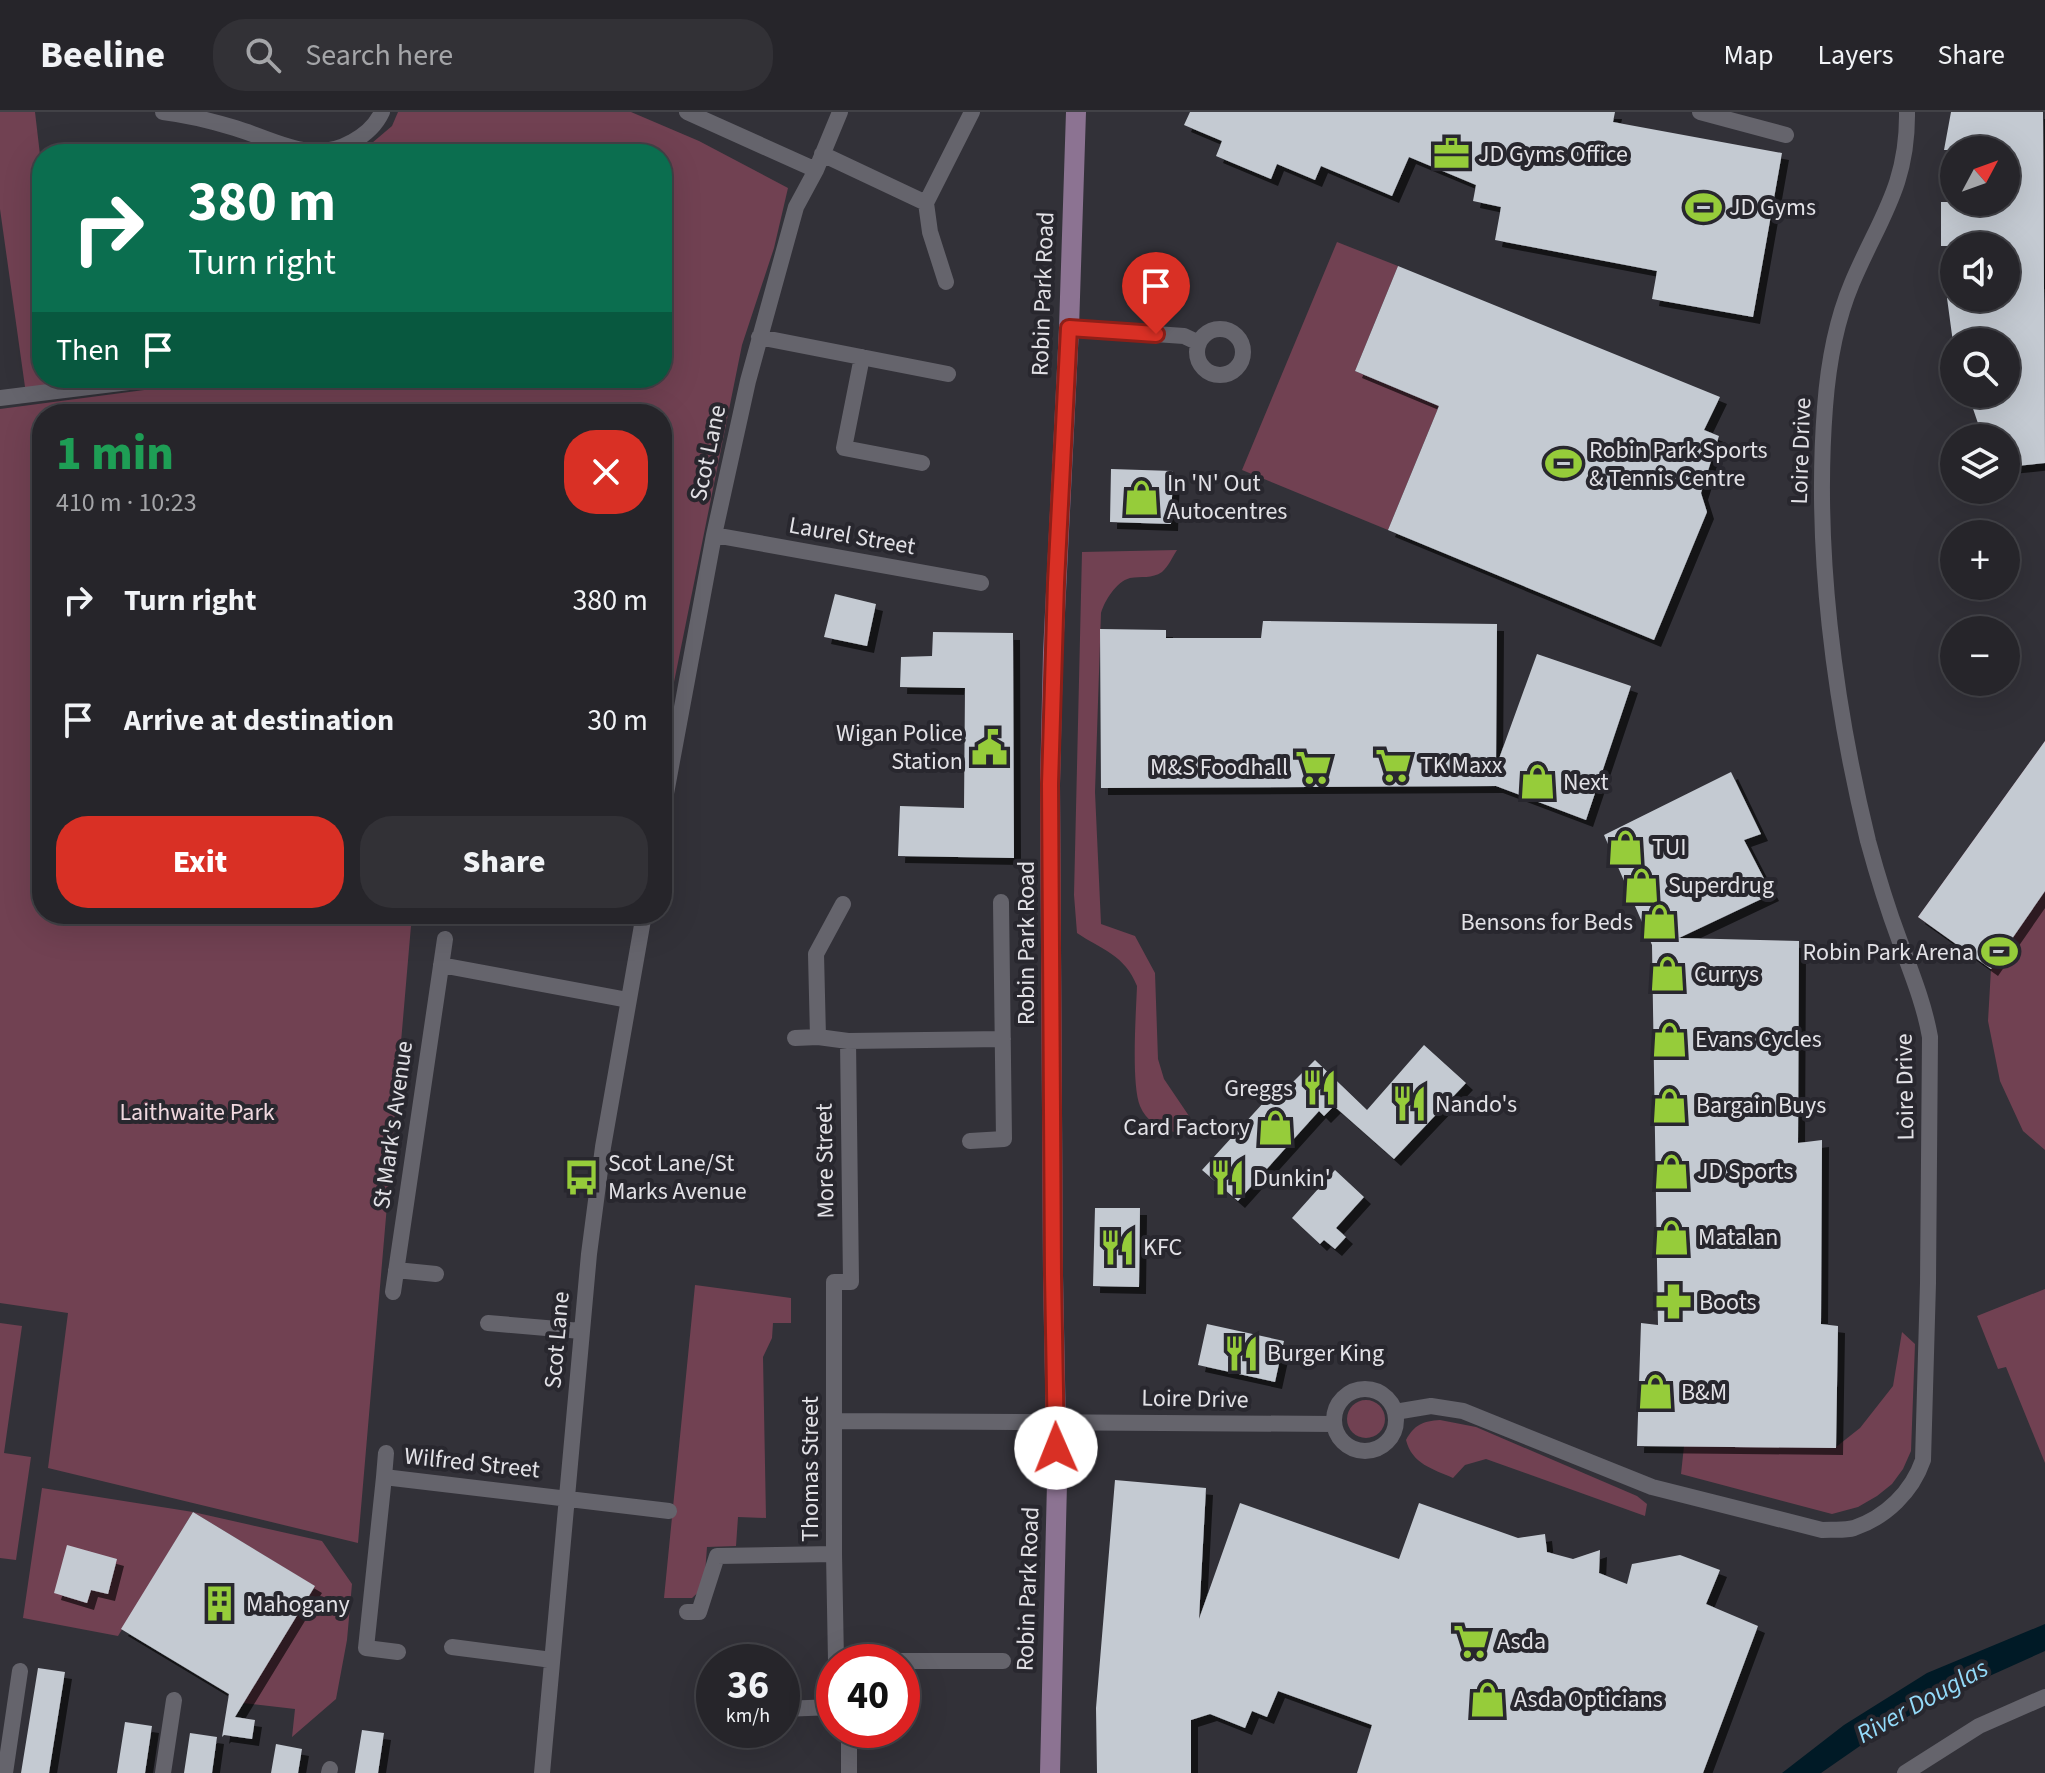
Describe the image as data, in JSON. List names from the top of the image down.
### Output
{
  "streets": {
    "street": [
      "Robin Park Road",
      "Loire Drive",
      "Scot Lane",
      "Laurel Street",
      "St Mark's Avenue",
      "More Street",
      "Wilfred Street",
      "Thomas Street"
    ]
  },
  "crossings": [
    ["Robin Park Road", "Loire Drive"],
    ["Loire Drive", "Thomas Street"],
    ["Scot Lane", "Laurel Street"],
    ["Scot Lane", "Wilfred Street"],
    ["More Street", "Thomas Street"]
  ],
  "water": ["River Douglas"],
  "parks": ["Laithwaite Park"],
  "places": {
    "office": ["JD Gyms Office"],
    "sports": ["JD Gyms", "Robin Park Sports & Tennis Centre", "Robin Park Arena"],
    "shop": [
      "In 'N' Out Autocentres",
      "Next",
      "TUI",
      "Superdrug",
      "Bensons for Beds",
      "Currys",
      "Evans Cycles",
      "Bargain Buys",
      "Card Factory",
      "JD Sports",
      "Matalan",
      "B&M",
      "Asda Opticians"
    ],
    "public building": ["Wigan Police Station"],
    "supermarket": ["TK Maxx", "M&S Foodhall", "Asda"],
    "restaurant": [
      "Greggs",
      "Nando's",
      "Dunkin'",
      "KFC",
      "Burger King"
    ],
    "bus stop": ["Scot Lane/St Marks Avenue"],
    "pharmacy": ["Boots"],
    "building": ["Mahogany"]
  },
  "north": "top right",
  "page": {
    "header": "Beeline",
    "search": "Search here",
    "nav": ["Map", "Layers", "Share"],
    "map_buttons": ["+", "−"],
    "turn": ["380 m", "Turn right"],
    "then": "Then",
    "heading": ["1 min", "410 m · 10:23"],
    "list": [
      {
        "name": "Turn right",
        "value": "380 m"
      },
      {
        "name": "Arrive at destination",
        "value": "30 m"
      }
    ],
    "buttons": ["Exit", "Share"],
    "speed": "36 km/h",
    "limit": "40"
  }
}
